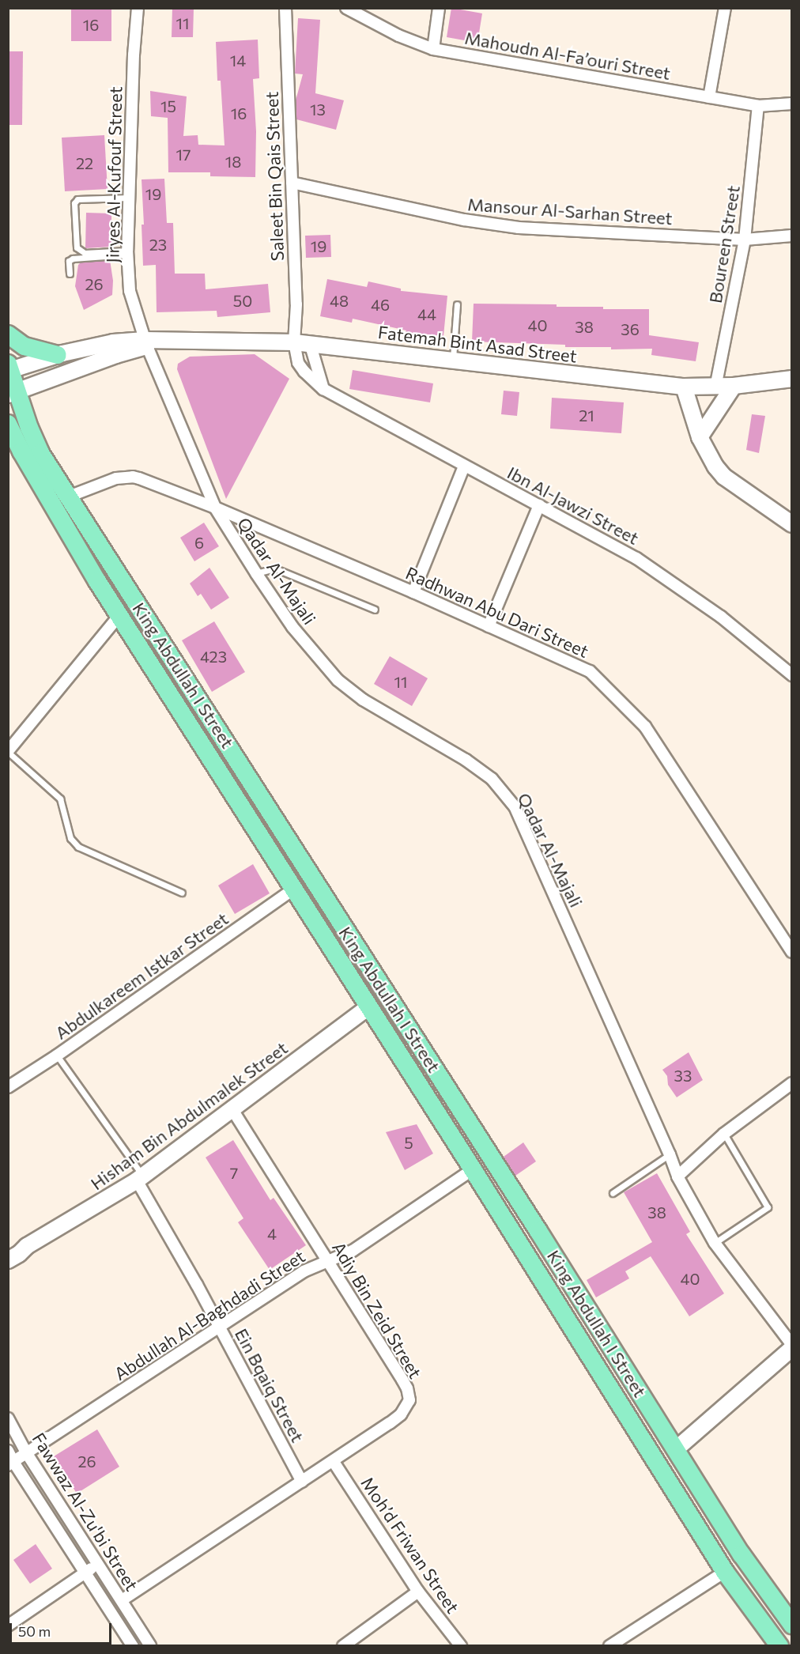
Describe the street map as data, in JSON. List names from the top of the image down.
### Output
{
  "streets": {
    "main road": ["King Abdullah I Street"],
    "street": [
      "Mahoudn Al-Fa’ouri Street",
      "Jiryes Al-Kufouf Street",
      "Saleet Bin Qais Street",
      "Mansour Al-Sarhan Street",
      "Boureen Street",
      "Fatemah Bint Asad Street",
      "Ibn Al-Jawzi Street",
      "Qadar Al-Majali",
      "Radhwan Abu Dari Street",
      "Abdulkareem Istkar Street",
      "Hisham Bin Abdulmalek Street",
      "Adiy Bin Zeid Street",
      "Abdullah Al-Baghdadi Street",
      "Ein Bqaiq Street",
      "Fawwaz Al-Zu'bi Street",
      "Moh’d Friwan Street"
    ]
  },
  "crossings": [
    ["Mahoudn Al-Fa’ouri Street", "Boureen Street"],
    ["Jiryes Al-Kufouf Street", "Fatemah Bint Asad Street"],
    ["Jiryes Al-Kufouf Street", "Qadar Al-Majali"],
    ["Saleet Bin Qais Street", "Mansour Al-Sarhan Street"],
    ["Saleet Bin Qais Street", "Fatemah Bint Asad Street"],
    ["Saleet Bin Qais Street", "Ibn Al-Jawzi Street"],
    ["Mansour Al-Sarhan Street", "Boureen Street"],
    ["Boureen Street", "Fatemah Bint Asad Street"],
    ["Fatemah Bint Asad Street", "Ibn Al-Jawzi Street"],
    ["Fatemah Bint Asad Street", "Qadar Al-Majali"],
    ["Fatemah Bint Asad Street", "King Abdullah I Street"],
    ["Qadar Al-Majali", "Radhwan Abu Dari Street"],
    ["Radhwan Abu Dari Street", "King Abdullah I Street"],
    ["King Abdullah I Street", "Abdulkareem Istkar Street"],
    ["King Abdullah I Street", "Hisham Bin Abdulmalek Street"],
    ["King Abdullah I Street", "Abdullah Al-Baghdadi Street"],
    ["Hisham Bin Abdulmalek Street", "Adiy Bin Zeid Street"],
    ["Hisham Bin Abdulmalek Street", "Ein Bqaiq Street"],
    ["Adiy Bin Zeid Street", "Abdullah Al-Baghdadi Street"],
    ["Adiy Bin Zeid Street", "Ein Bqaiq Street"],
    ["Adiy Bin Zeid Street", "Fawwaz Al-Zu'bi Street"],
    ["Adiy Bin Zeid Street", "Moh’d Friwan Street"],
    ["Abdullah Al-Baghdadi Street", "Ein Bqaiq Street"],
    ["Abdullah Al-Baghdadi Street", "Fawwaz Al-Zu'bi Street"]
  ],
  "house_numbers": [
    "11",
    "16",
    "14",
    "15",
    "13",
    "16",
    "17",
    "18",
    "22",
    "19",
    "23",
    "19",
    "26",
    "50",
    "48",
    "46",
    "44",
    "40",
    "38",
    "36",
    "21",
    "6",
    "423",
    "11",
    "33",
    "5",
    "7",
    "38",
    "4",
    "40",
    "26"
  ],
  "scale_bar": "50 m"
}
